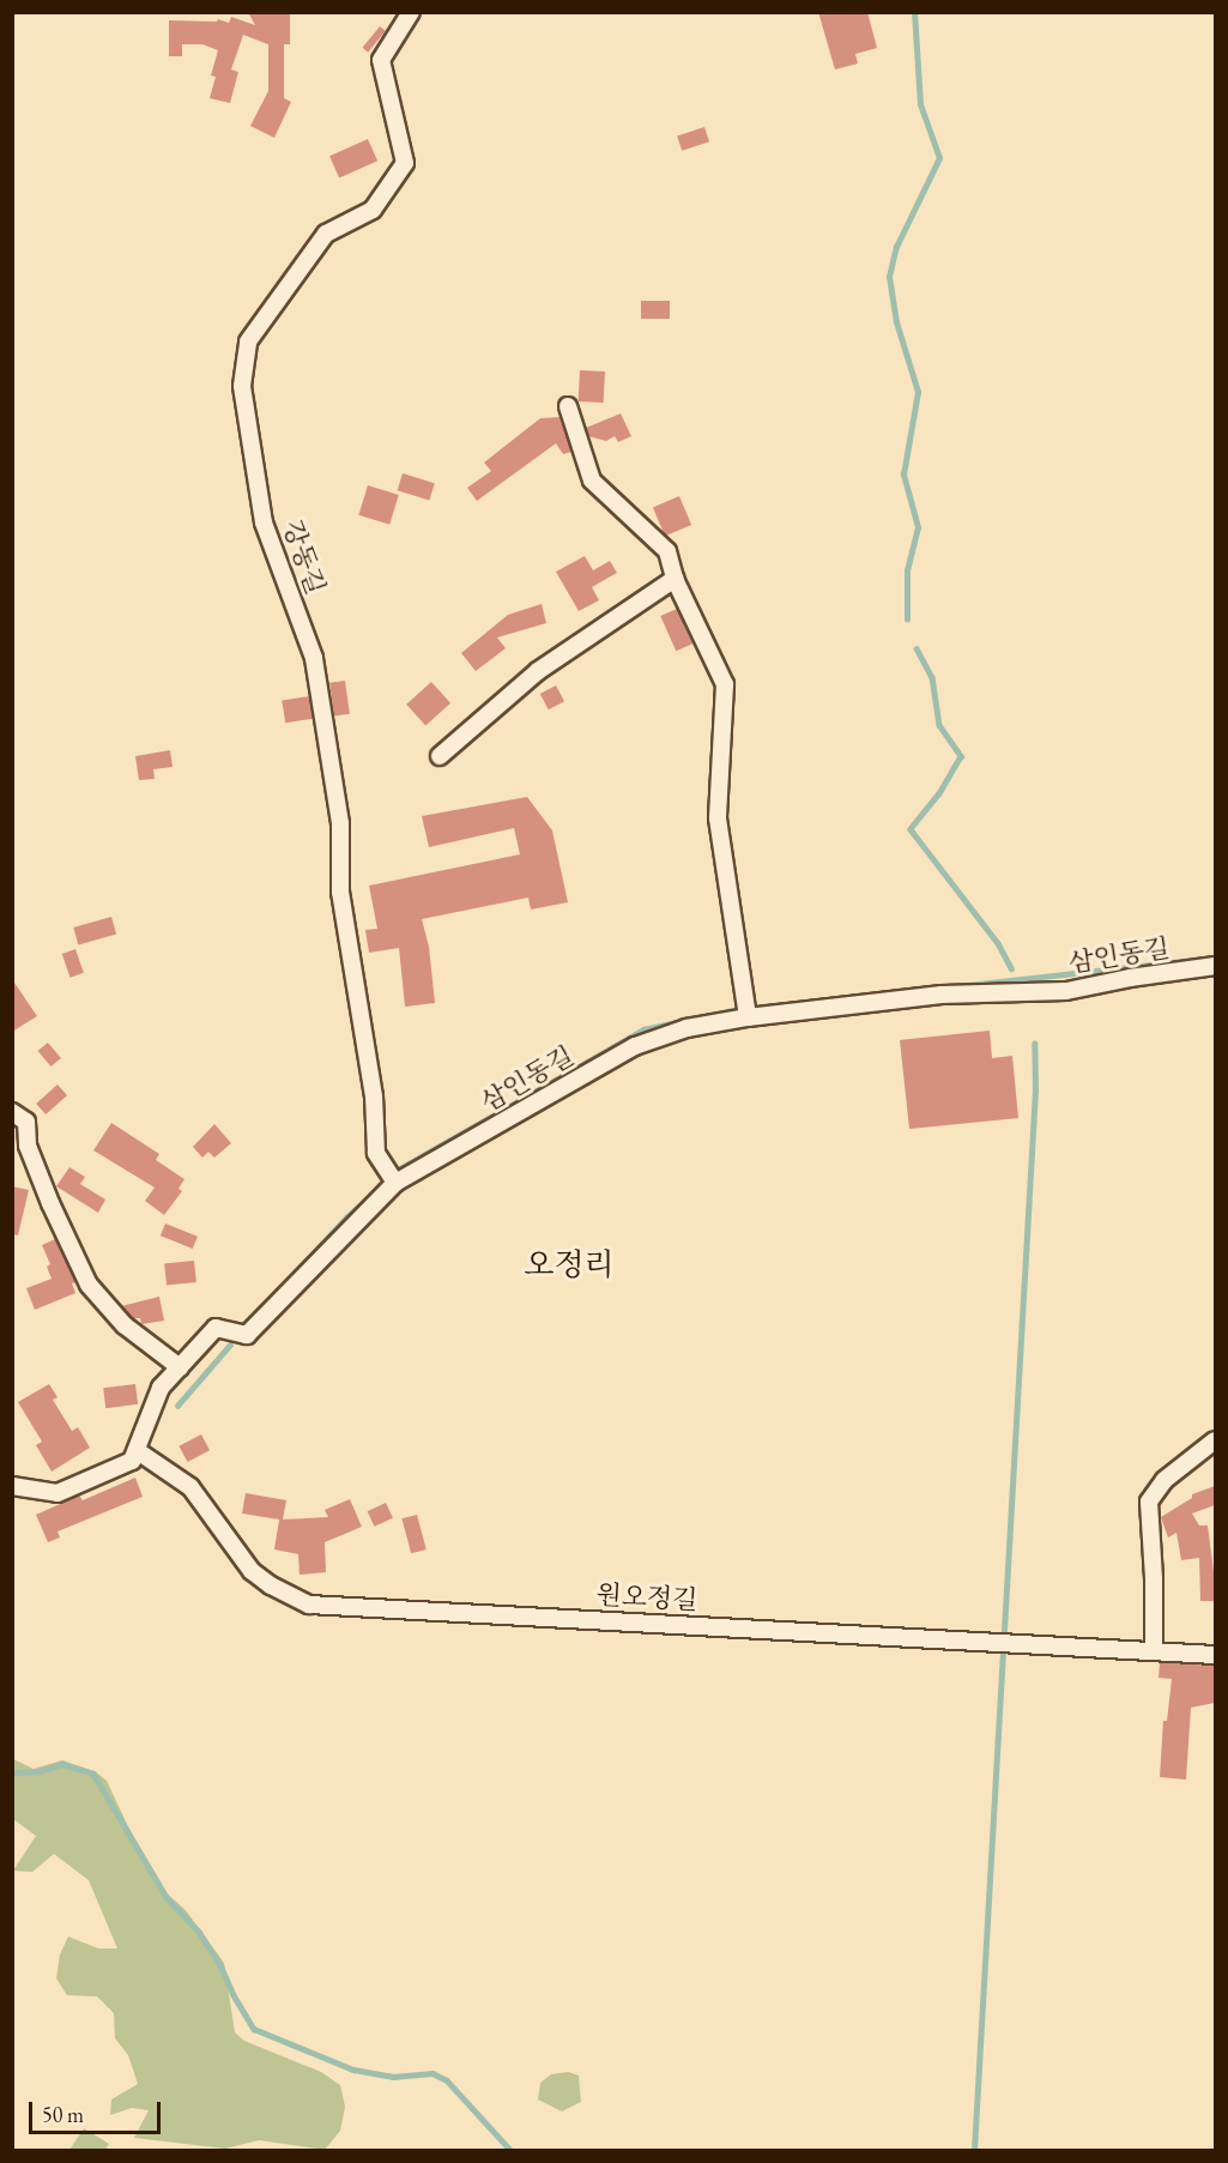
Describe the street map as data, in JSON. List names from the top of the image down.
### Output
{
  "streets": {
    "street": ["강동길", "삼인동길", "원오정길"]
  },
  "crossings": [
    ["강동길", "삼인동길"],
    ["삼인동길", "원오정길"]
  ],
  "districts": ["오정리"],
  "scale_bar": "50 m"
}
